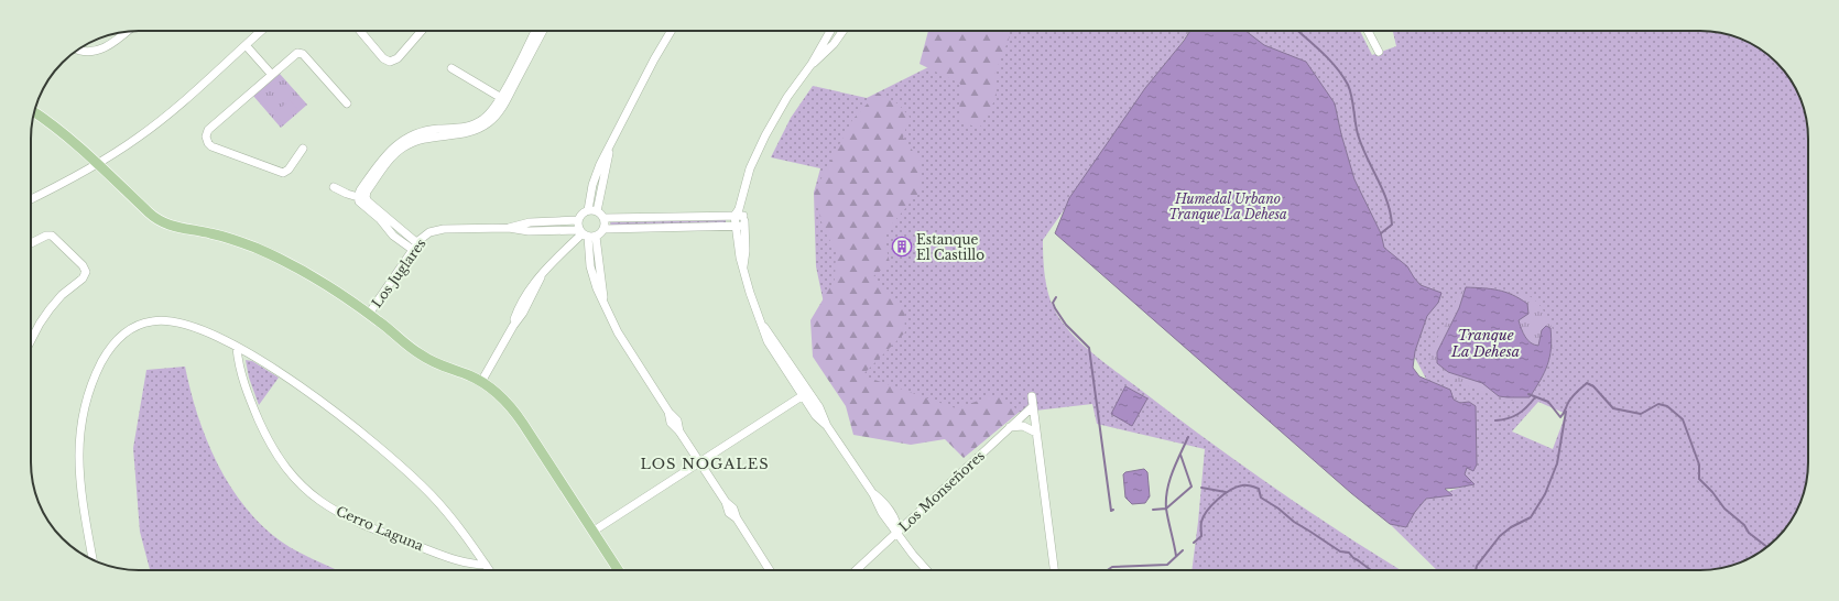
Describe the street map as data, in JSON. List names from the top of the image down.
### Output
{
  "streets": {
    "street": ["Los Juglares", "Los Monseñores", "Cerro Laguna"]
  },
  "districts": ["LOS NOGALES"],
  "water": ["Tranque La Dehesa"],
  "parks": ["Humedal Urbano Tranque La Dehesa"],
  "places": {
    "building": ["Estanque El Castillo"]
  }
}
